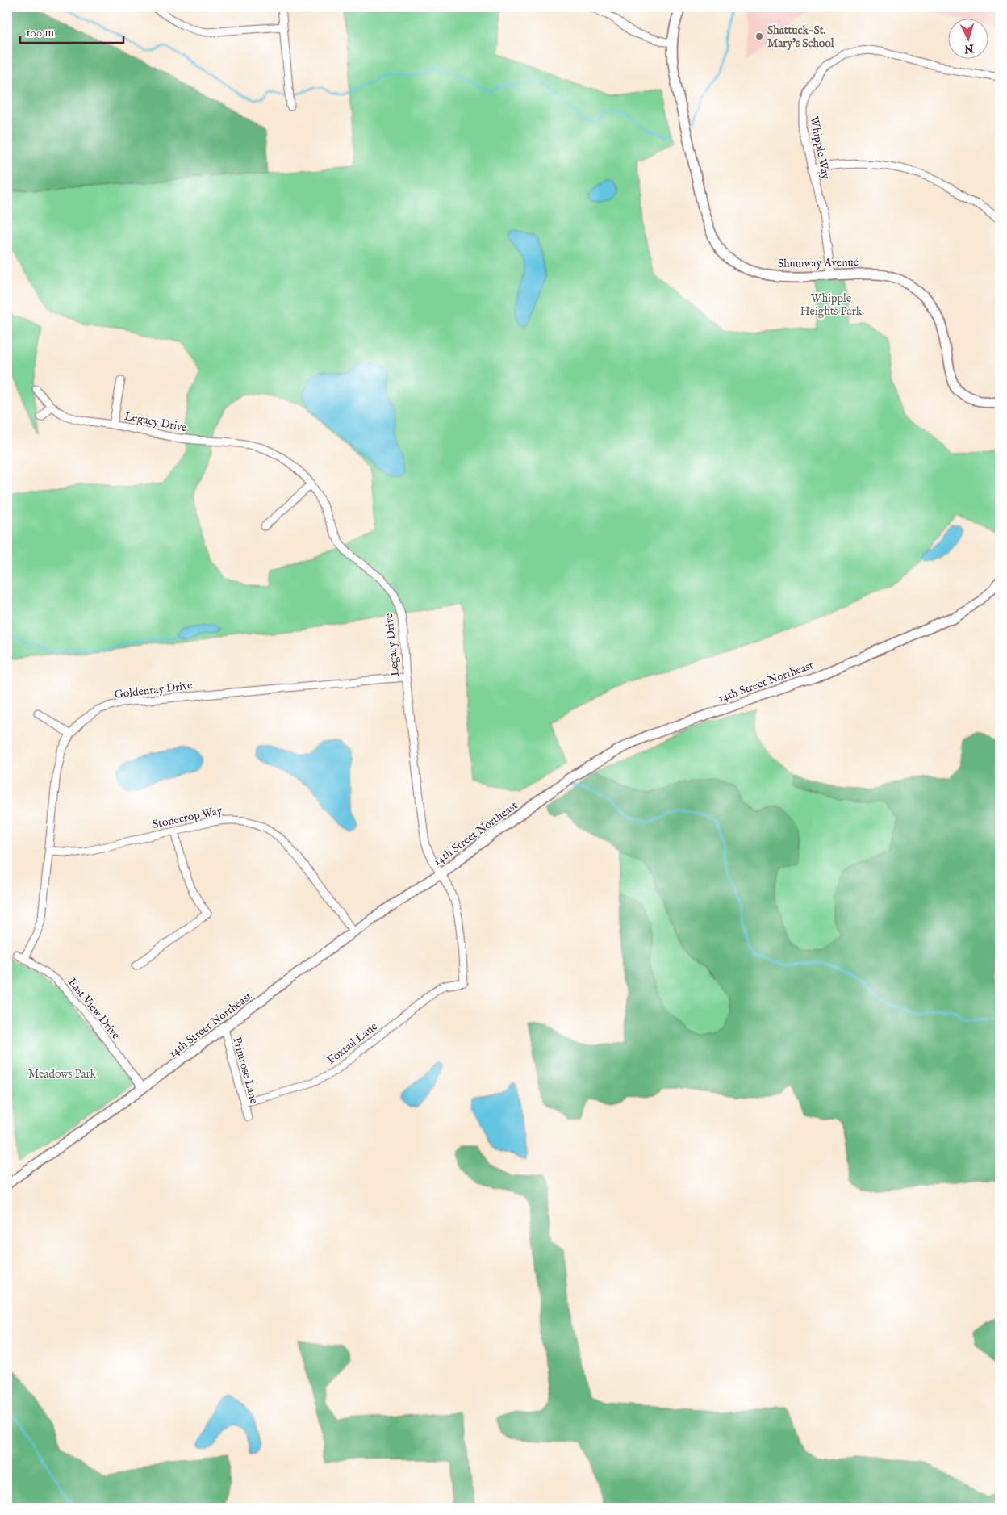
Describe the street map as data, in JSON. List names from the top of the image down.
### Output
{
  "streets": {
    "street": [
      "Whipple Way",
      "Shumway Avenue",
      "Legacy Drive",
      "14th Street Northeast",
      "Goldenray Drive",
      "Stonecrop Way",
      "East View Drive",
      "Foxtail Lane",
      "Primrose Lane"
    ]
  },
  "crossings": [
    ["Whipple Way", "Shumway Avenue"],
    ["Legacy Drive", "14th Street Northeast"],
    ["Legacy Drive", "Goldenray Drive"],
    ["Legacy Drive", "Foxtail Lane"],
    ["14th Street Northeast", "Stonecrop Way"],
    ["14th Street Northeast", "East View Drive"],
    ["14th Street Northeast", "Primrose Lane"],
    ["Goldenray Drive", "Stonecrop Way"],
    ["Goldenray Drive", "East View Drive"],
    ["Foxtail Lane", "Primrose Lane"]
  ],
  "parks": ["Whipple Heights Park", "Meadows Park"],
  "places": ["Shattuck-St. Mary’s School"],
  "scale_bar": "100 m",
  "north": "bottom"
}
